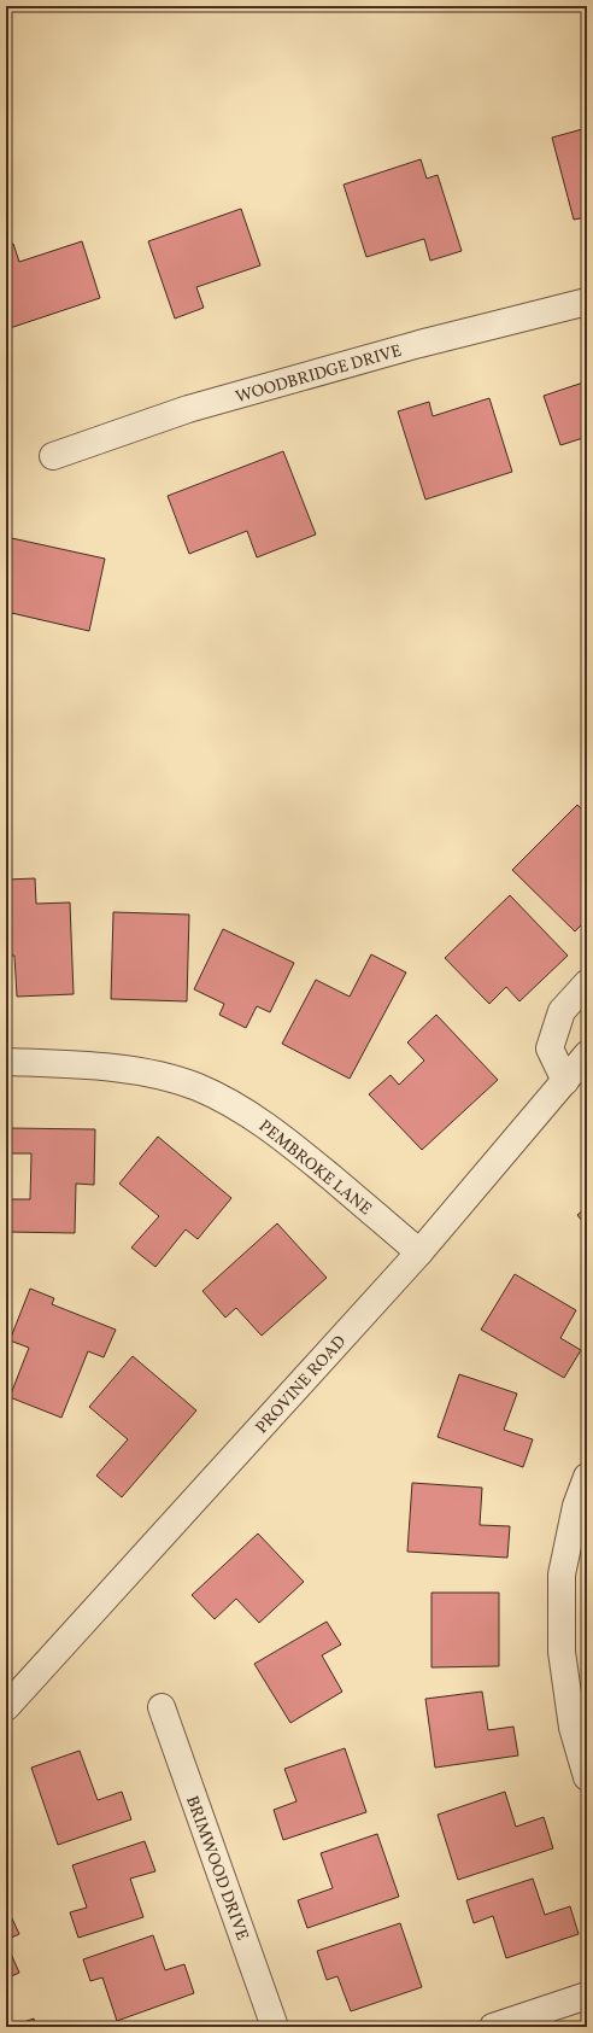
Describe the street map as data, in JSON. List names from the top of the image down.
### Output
{
  "streets": {
    "street": [
      "WOODBRIDGE DRIVE",
      "PEMBROKE LANE",
      "PROVINE ROAD",
      "BRIMWOOD DRIVE"
    ]
  },
  "crossings": [
    ["PEMBROKE LANE", "PROVINE ROAD"]
  ]
}
